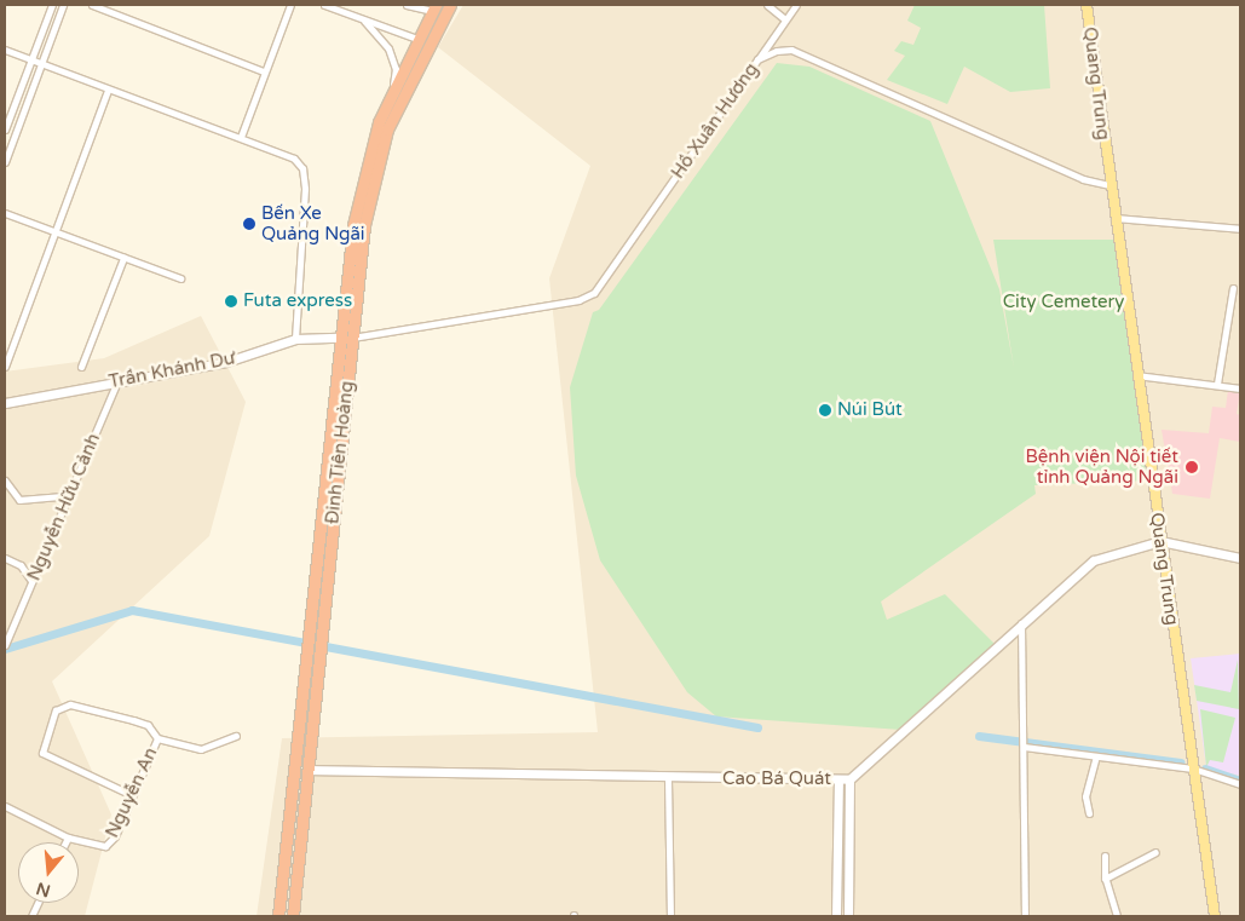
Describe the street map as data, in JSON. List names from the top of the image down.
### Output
{
  "streets": {
    "highway": ["Đinh Tiên Hoàng"],
    "main road": ["Quang Trung"],
    "street": [
      "Hồ Xuân Hương",
      "Trần Khánh Dư",
      "Nguyễn Hữu Cảnh",
      "Cao Bá Quát",
      "Nguyễn An"
    ]
  },
  "crossings": [
    ["Quang Trung", "Hồ Xuân Hương"],
    ["Quang Trung", "Cao Bá Quát"],
    ["Hồ Xuân Hương", "Đinh Tiên Hoàng"],
    ["Trần Khánh Dư", "Đinh Tiên Hoàng"],
    ["Trần Khánh Dư", "Nguyễn Hữu Cảnh"],
    ["Đinh Tiên Hoàng", "Cao Bá Quát"]
  ],
  "parks": ["City Cemetery"],
  "places": [
    "Bến Xe Quảng Ngãi",
    "Futa express",
    "Núi Bút",
    "Bệnh viện Nội tiết tỉnh Quảng Ngãi"
  ],
  "north": "bottom"
}
